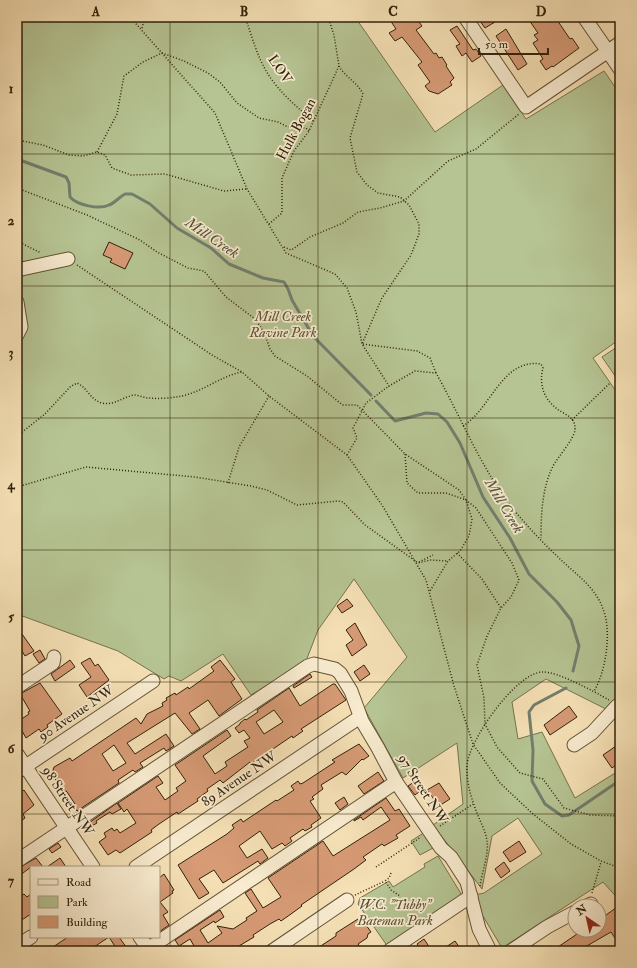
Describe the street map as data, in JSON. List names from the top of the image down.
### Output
{
  "streets": {
    "street": [
      "90 Avenue NW",
      "89 Avenue NW",
      "97 Street NW",
      "98 Street NW"
    ],
    "path": ["LOV", "Hulk Bogan"]
  },
  "crossings": [
    ["LOV", "Hulk Bogan"],
    ["90 Avenue NW", "98 Street NW"],
    ["89 Avenue NW", "97 Street NW"],
    ["97 Street NW", "98 Street NW"]
  ],
  "water": ["Mill Creek"],
  "parks": ["Mill Creek Ravine Park", "W.C. \"Tubby\" Bateman Park"],
  "legend": ["Road", "Park", "Building"],
  "scale_bar": "50 m",
  "north": "top left",
  "grid": {
    "columns": [
      "A",
      "B",
      "C",
      "D"
    ],
    "rows": [
      "1",
      "2",
      "3",
      "4",
      "5",
      "6",
      "7"
    ]
  }
}
